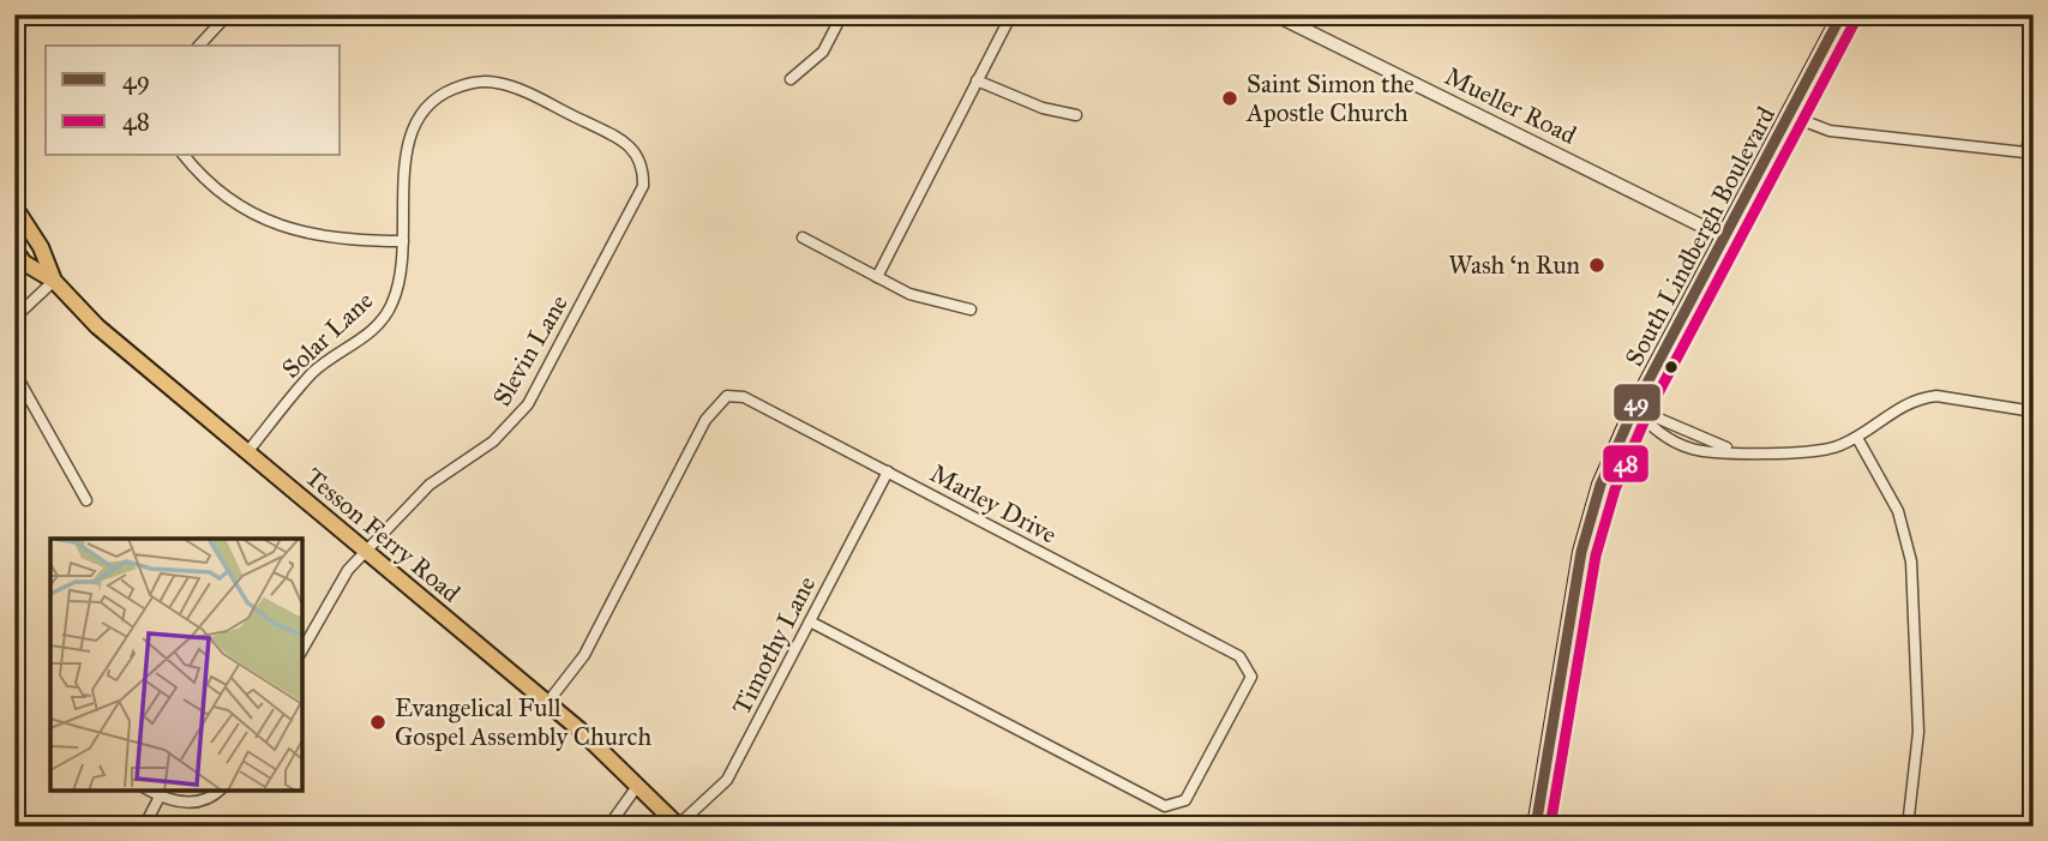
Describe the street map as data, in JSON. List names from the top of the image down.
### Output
{
  "streets": {
    "main road": ["South Lindbergh Boulevard", "Tesson Ferry Road"],
    "street": [
      "Mueller Road",
      "Solar Lane",
      "Slevin Lane",
      "Marley Drive",
      "Timothy Lane"
    ]
  },
  "crossings": [
    ["Mueller Road", "South Lindbergh Boulevard"],
    ["Solar Lane", "Slevin Lane"],
    ["Solar Lane", "Tesson Ferry Road"],
    ["Slevin Lane", "Tesson Ferry Road"],
    ["Marley Drive", "Tesson Ferry Road"],
    ["Marley Drive", "Timothy Lane"],
    ["Tesson Ferry Road", "Timothy Lane"]
  ],
  "places": ["Saint Simon the Apostle Church", "Wash ‘n Run", "Evangelical Full Gospel Assembly Church"],
  "lines": ["transit line 49", "transit line 48"],
  "legend": ["49", "48"]
}
